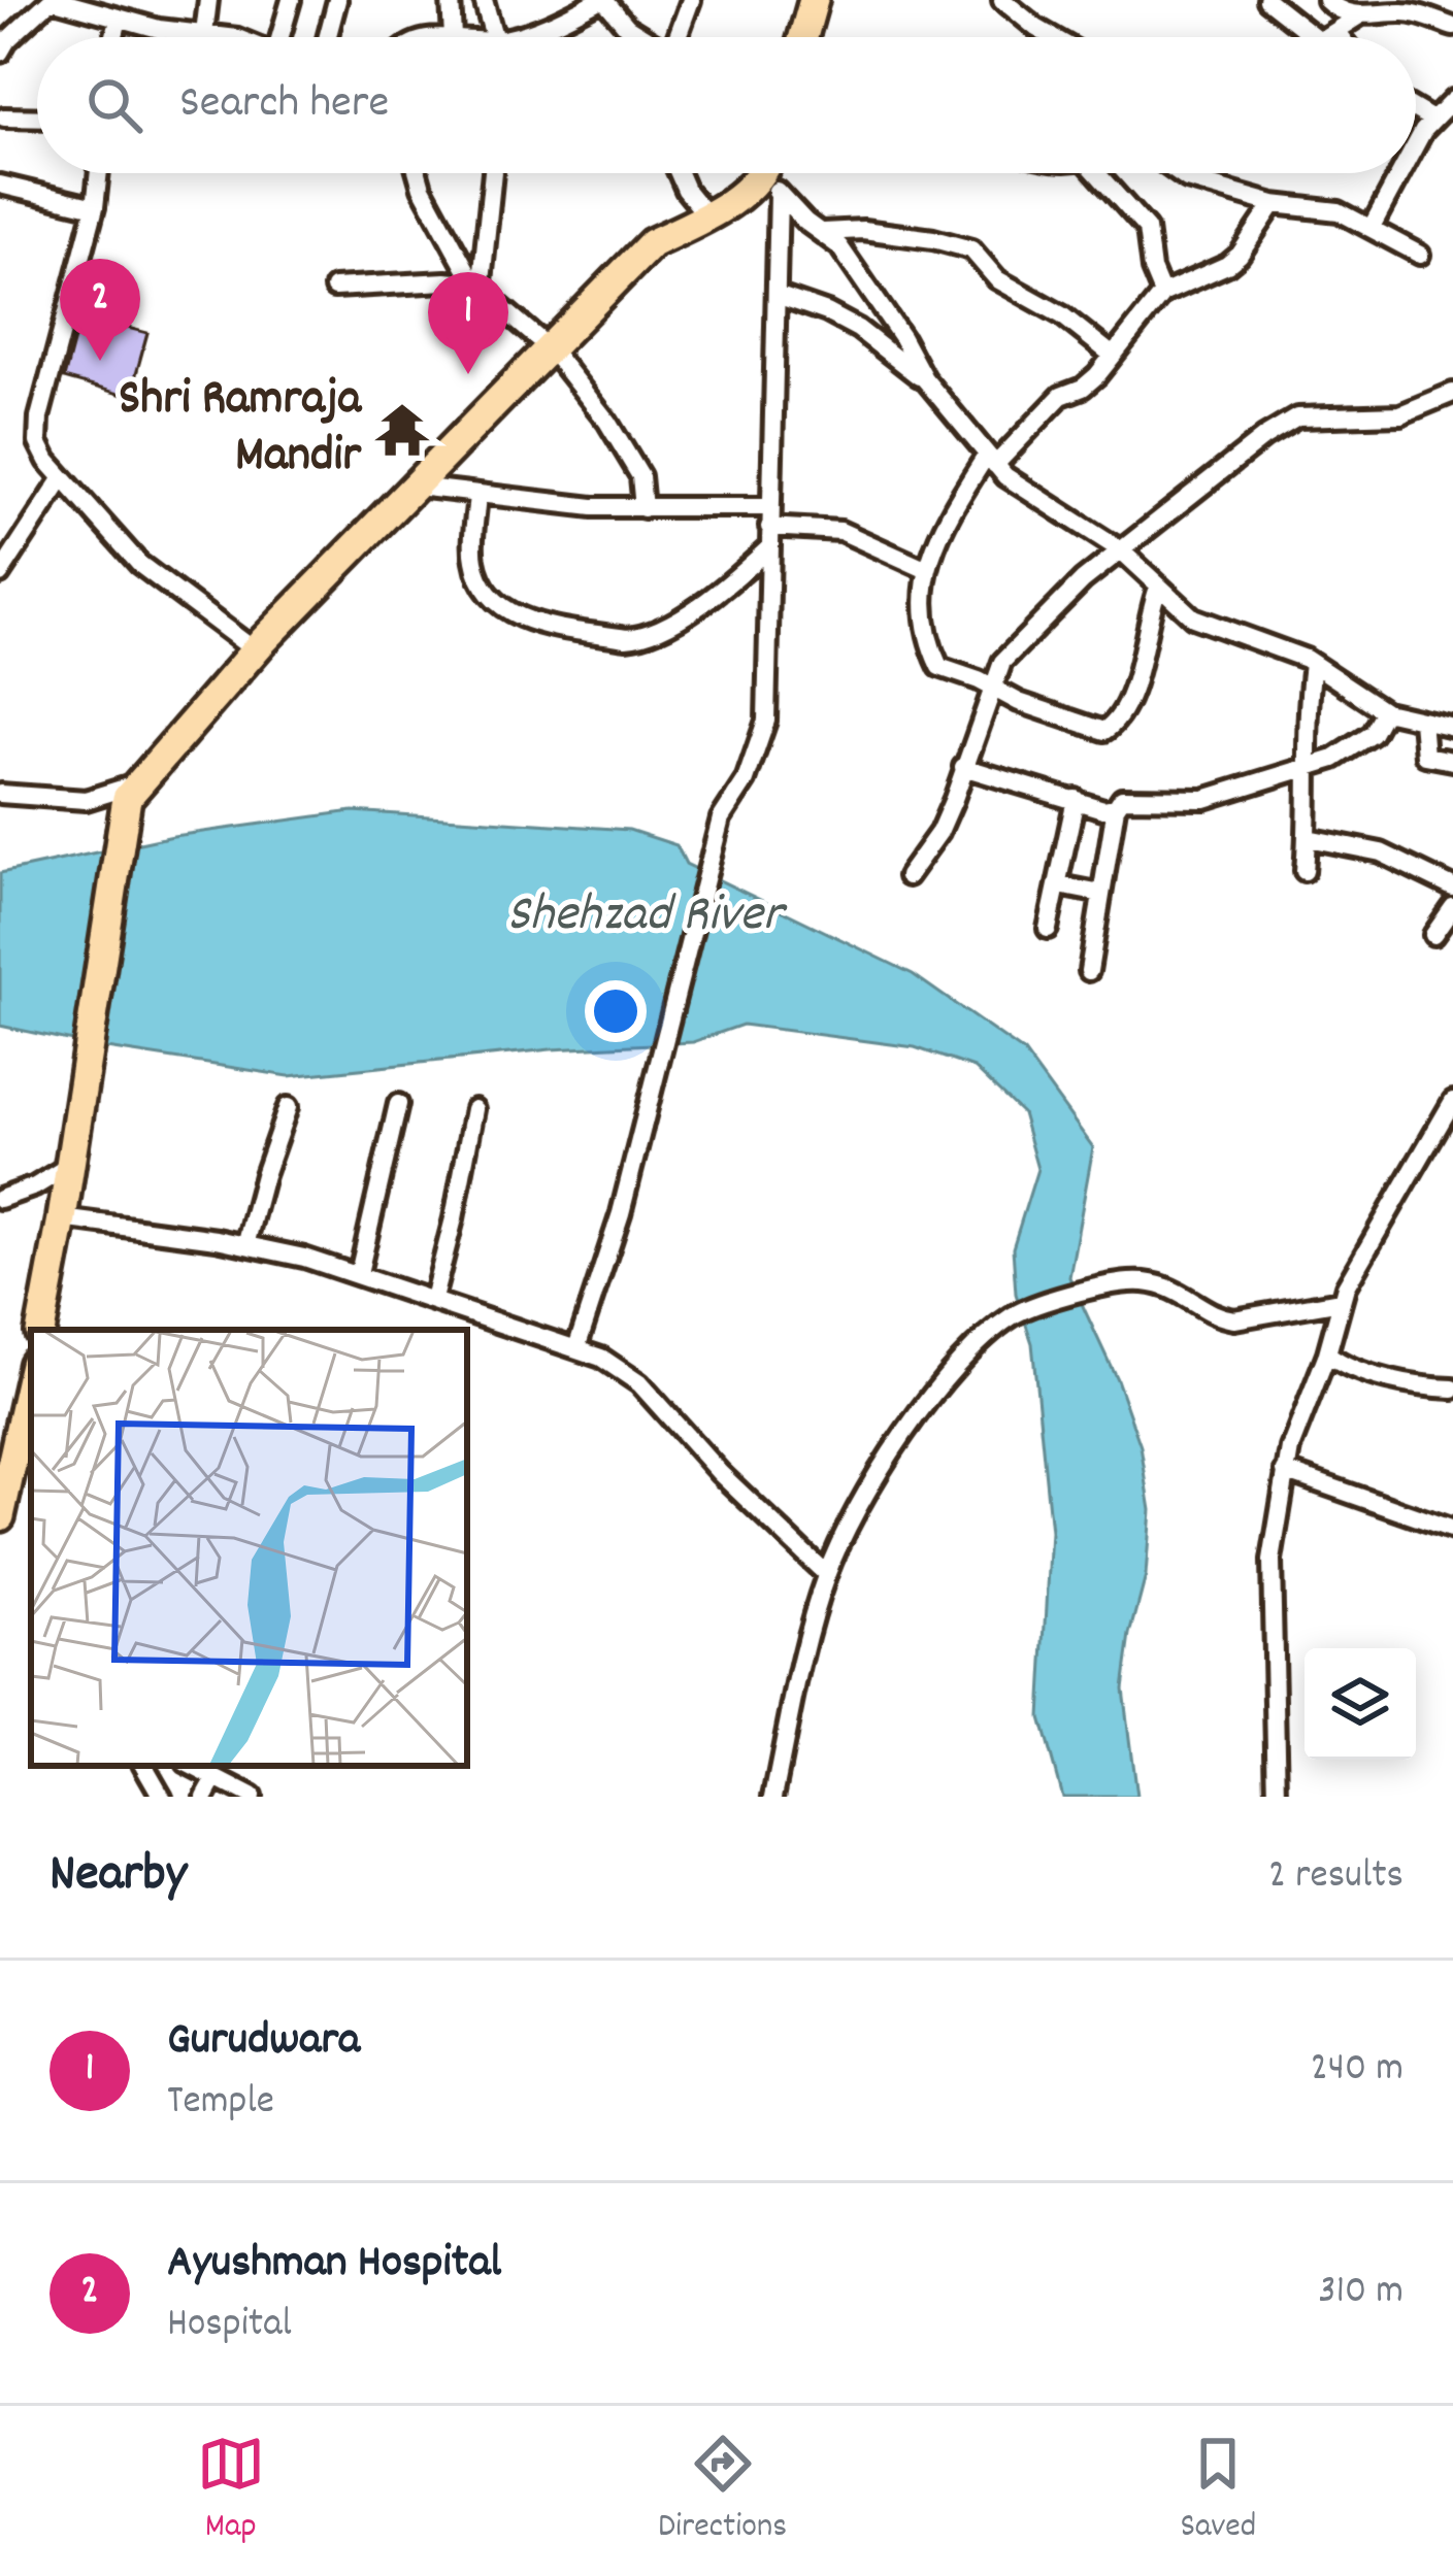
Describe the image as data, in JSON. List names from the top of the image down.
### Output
{
  "water": ["Shehzad River"],
  "places": {
    "temple": ["Shri Ramraja Mandir"]
  },
  "page": {
    "search": "Search here",
    "pins": ["2", "1"],
    "heading": ["Nearby", "2 results"],
    "list": [
      {
        "mark": "1",
        "name": "Gurudwara",
        "note": "Temple",
        "value": "240 m"
      },
      {
        "mark": "2",
        "name": "Ayushman Hospital",
        "note": "Hospital",
        "value": "310 m"
      }
    ],
    "nav": ["Map", "Directions", "Saved"]
  }
}
